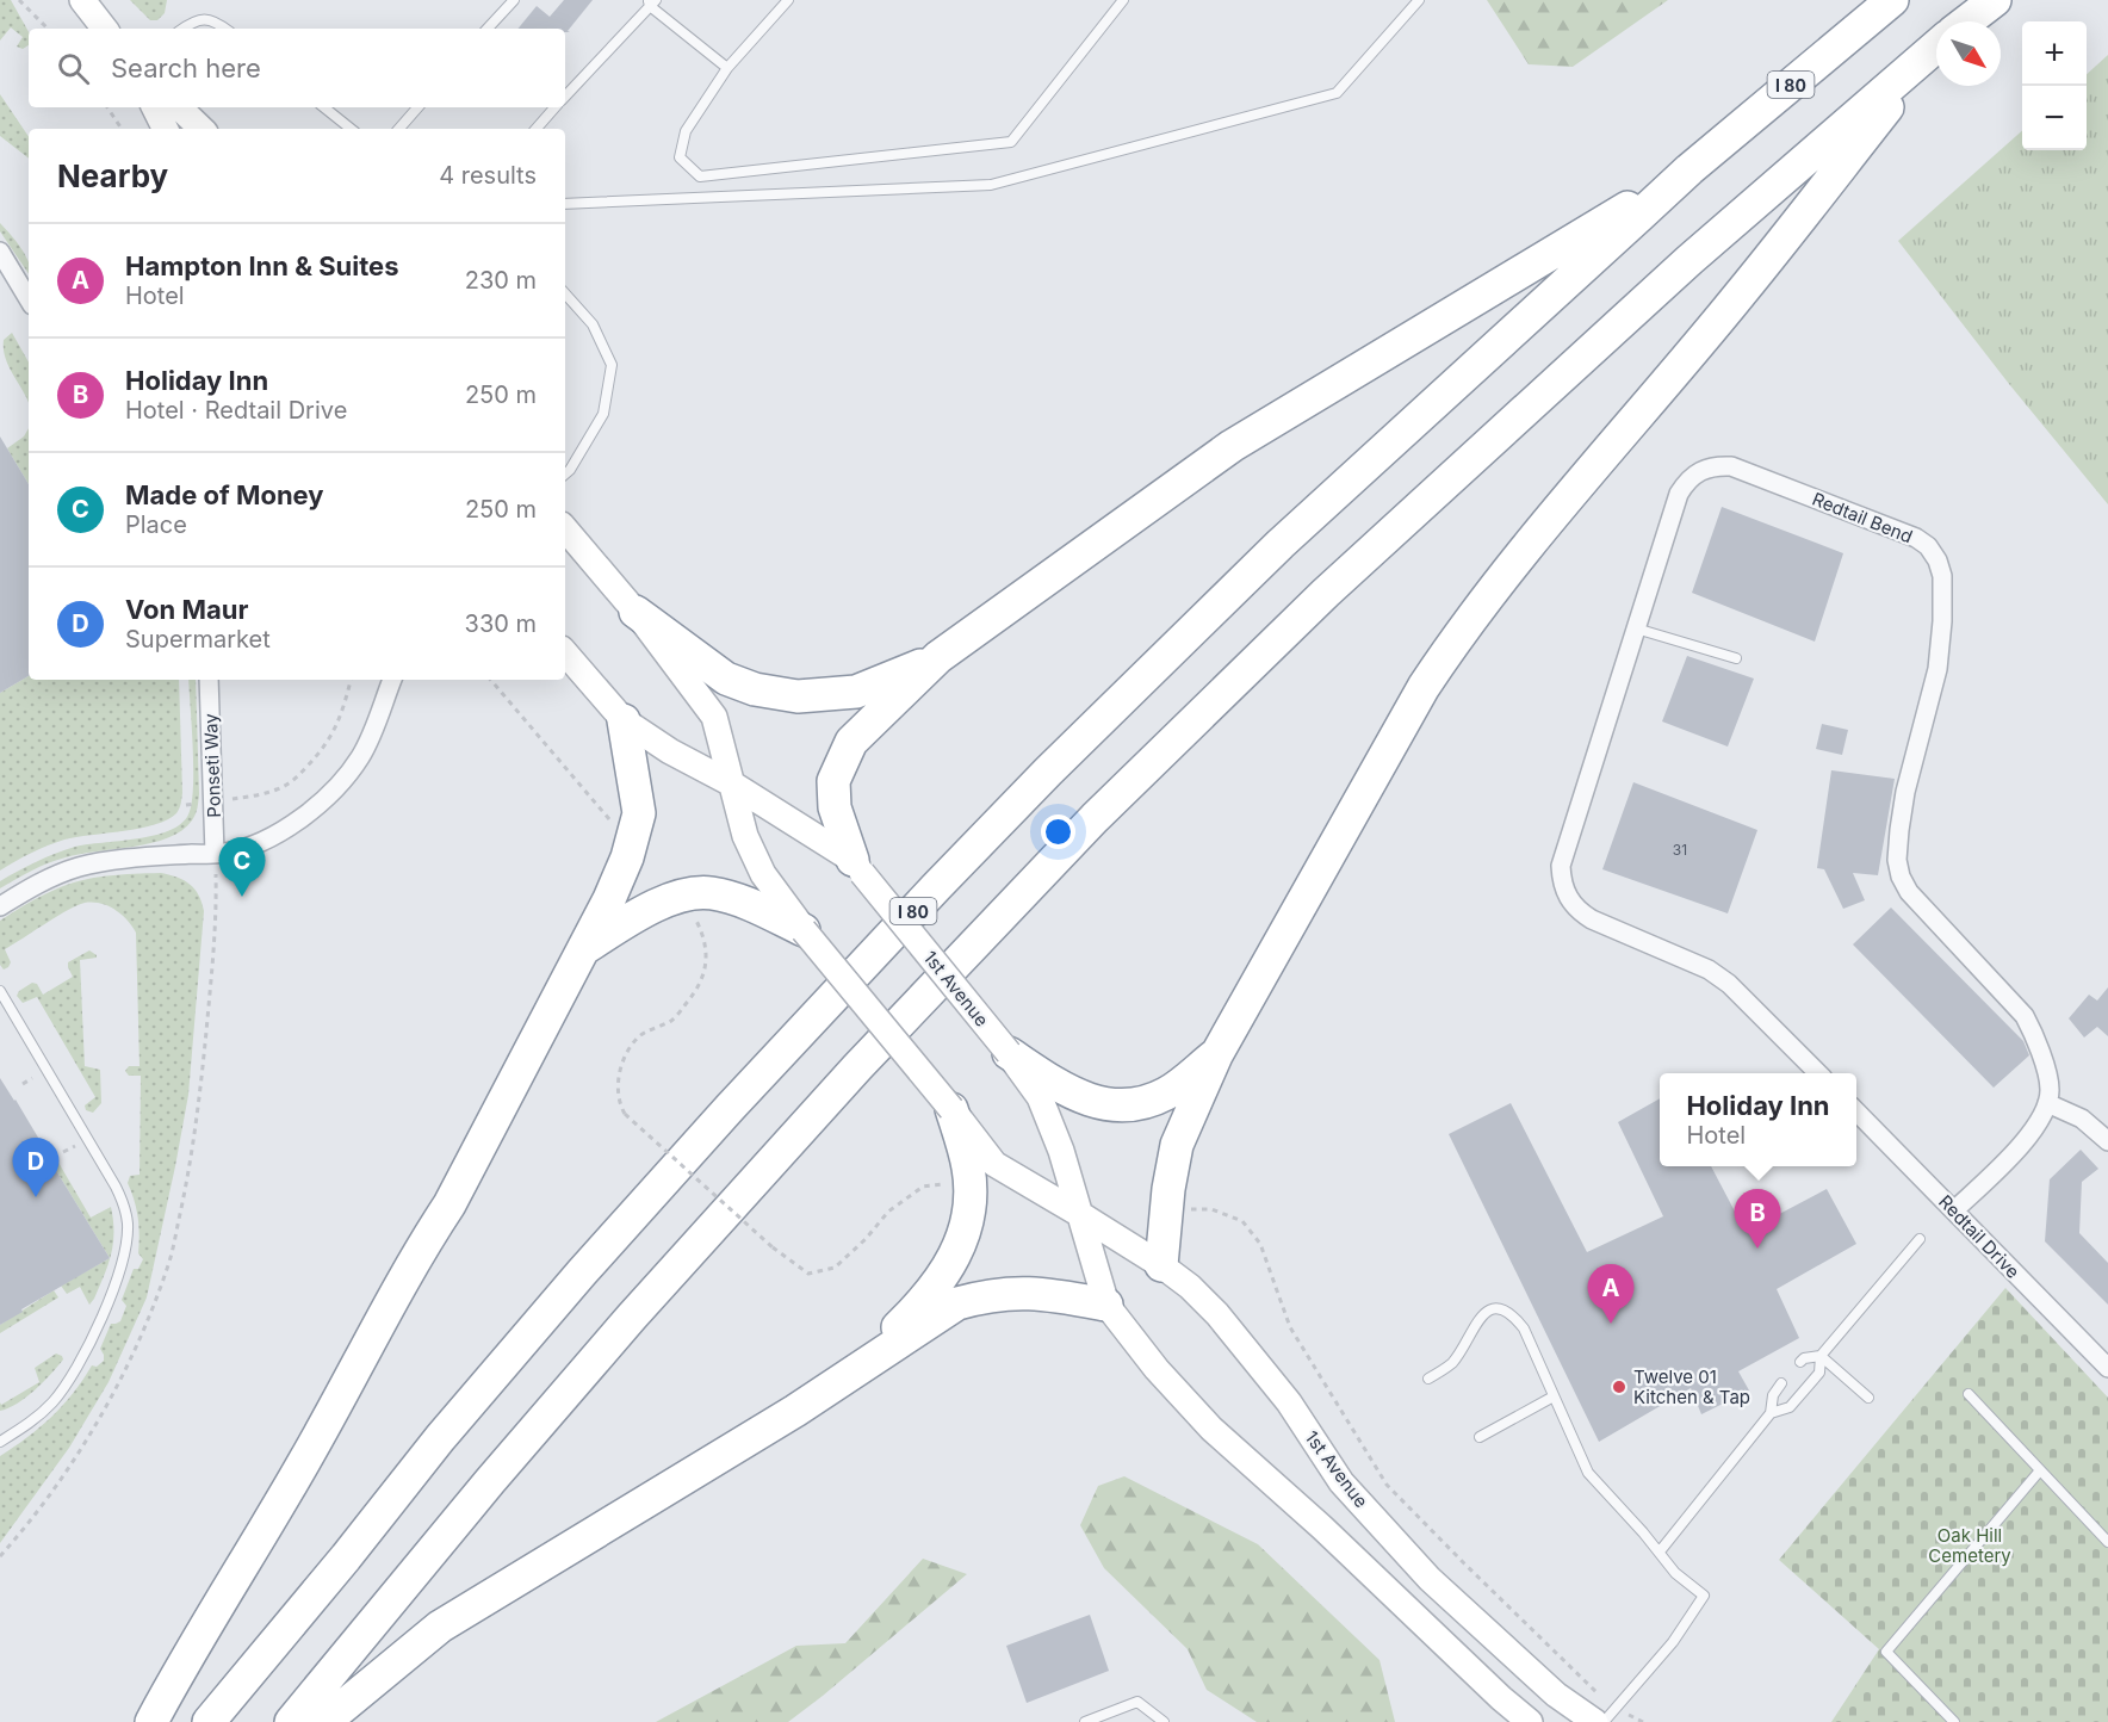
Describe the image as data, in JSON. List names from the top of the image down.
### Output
{
  "streets": {
    "highway": ["I 80"],
    "main road": ["1st Avenue"],
    "street": ["Redtail Bend", "Ponseti Way", "Redtail Drive"]
  },
  "parks": ["Oak Hill Cemetery"],
  "places": ["Twelve 01 Kitchen & Tap"],
  "house_numbers": ["31"],
  "north": "bottom right",
  "page": {
    "map_buttons": ["+", "−"],
    "search": "Search here",
    "heading": ["Nearby", "4 results"],
    "list": [
      {
        "mark": "A",
        "name": "Hampton Inn & Suites",
        "note": "Hotel",
        "value": "230 m"
      },
      {
        "mark": "B",
        "name": "Holiday Inn",
        "note": "Hotel · Redtail Drive",
        "value": "250 m"
      },
      {
        "mark": "C",
        "name": "Made of Money",
        "note": "Place",
        "value": "250 m"
      },
      {
        "mark": "D",
        "name": "Von Maur",
        "note": "Supermarket",
        "value": "330 m"
      }
    ],
    "pins": [
      "C",
      "D",
      "B",
      "A"
    ],
    "popup": ["Holiday Inn", "Hotel"]
  }
}
